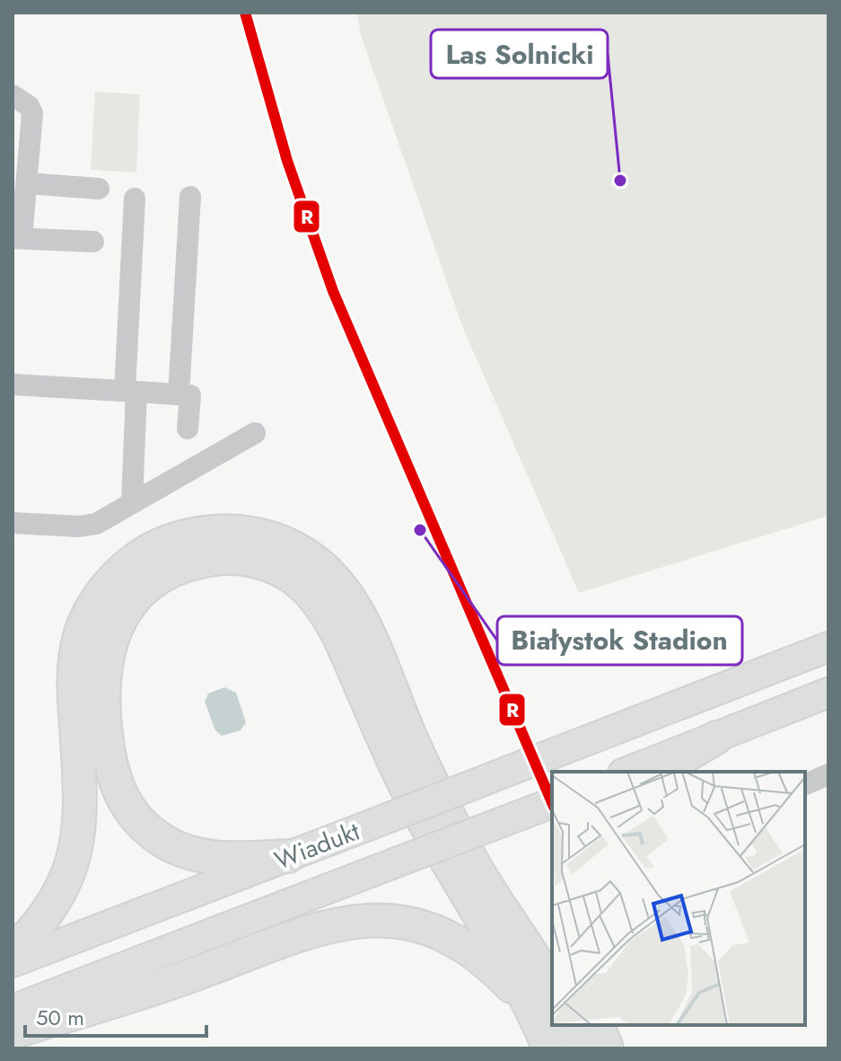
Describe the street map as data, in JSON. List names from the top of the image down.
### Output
{
  "streets": {
    "main road": ["Wiadukt"]
  },
  "places": ["Las Solnicki", "Białystok Stadion"],
  "lines": ["transit line R"],
  "scale_bar": "50 m"
}
